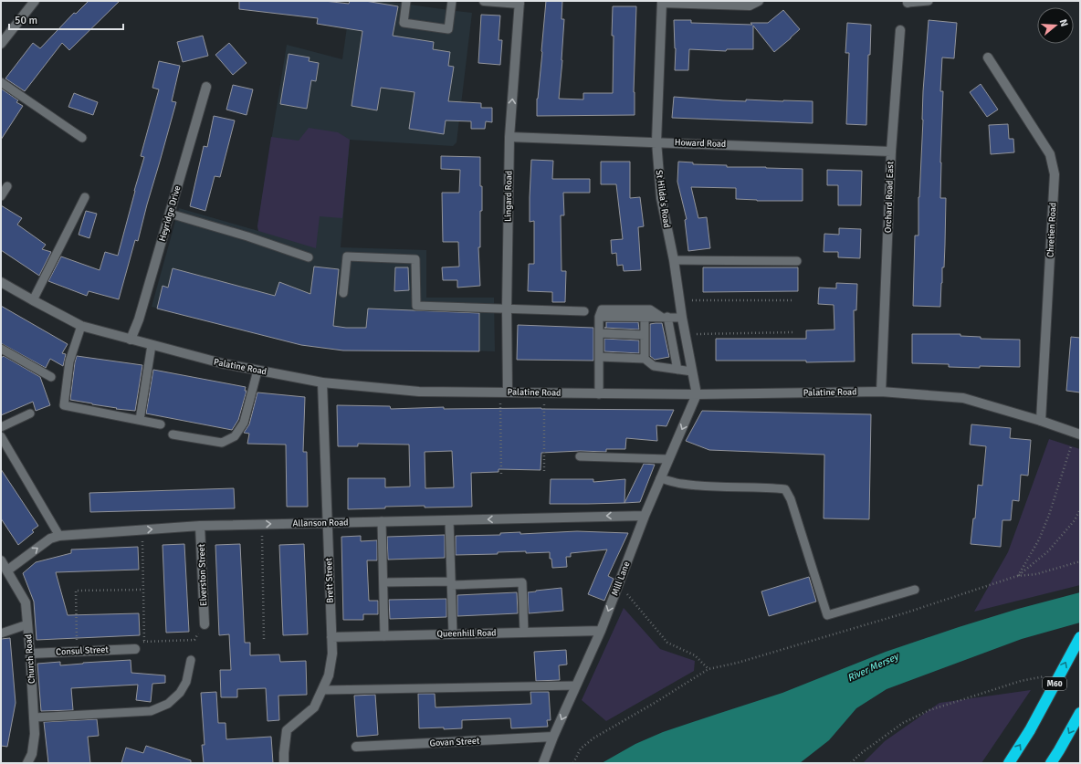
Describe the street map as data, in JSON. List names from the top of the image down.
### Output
{
  "streets": {
    "highway": ["M60"],
    "street": [
      "Howard Road",
      "Lingard Road",
      "Orchard Road East",
      "St Hilda's Road",
      "Heyridge Drive",
      "Chretien Road",
      "Palatine Road",
      "Allanson Road",
      "Elverston Street",
      "Mill Lane",
      "Brett Street",
      "Queenhill Road",
      "Consul Street",
      "Church Road",
      "Govan Street"
    ]
  },
  "crossings": [
    ["Howard Road", "Lingard Road"],
    ["Howard Road", "Orchard Road East"],
    ["Howard Road", "St Hilda's Road"],
    ["Lingard Road", "Palatine Road"],
    ["Orchard Road East", "Palatine Road"],
    ["St Hilda's Road", "Palatine Road"],
    ["St Hilda's Road", "Mill Lane"],
    ["Heyridge Drive", "Palatine Road"],
    ["Chretien Road", "Palatine Road"],
    ["Palatine Road", "Mill Lane"],
    ["Palatine Road", "Brett Street"],
    ["Allanson Road", "Elverston Street"],
    ["Allanson Road", "Mill Lane"],
    ["Allanson Road", "Brett Street"],
    ["Allanson Road", "Church Road"],
    ["Mill Lane", "Queenhill Road"],
    ["Mill Lane", "Govan Street"],
    ["Brett Street", "Queenhill Road"],
    ["Consul Street", "Church Road"]
  ],
  "one_way": ["Mill Lane"],
  "water": ["River Mersey"],
  "scale_bar": "50 m",
  "north": "right"
}
